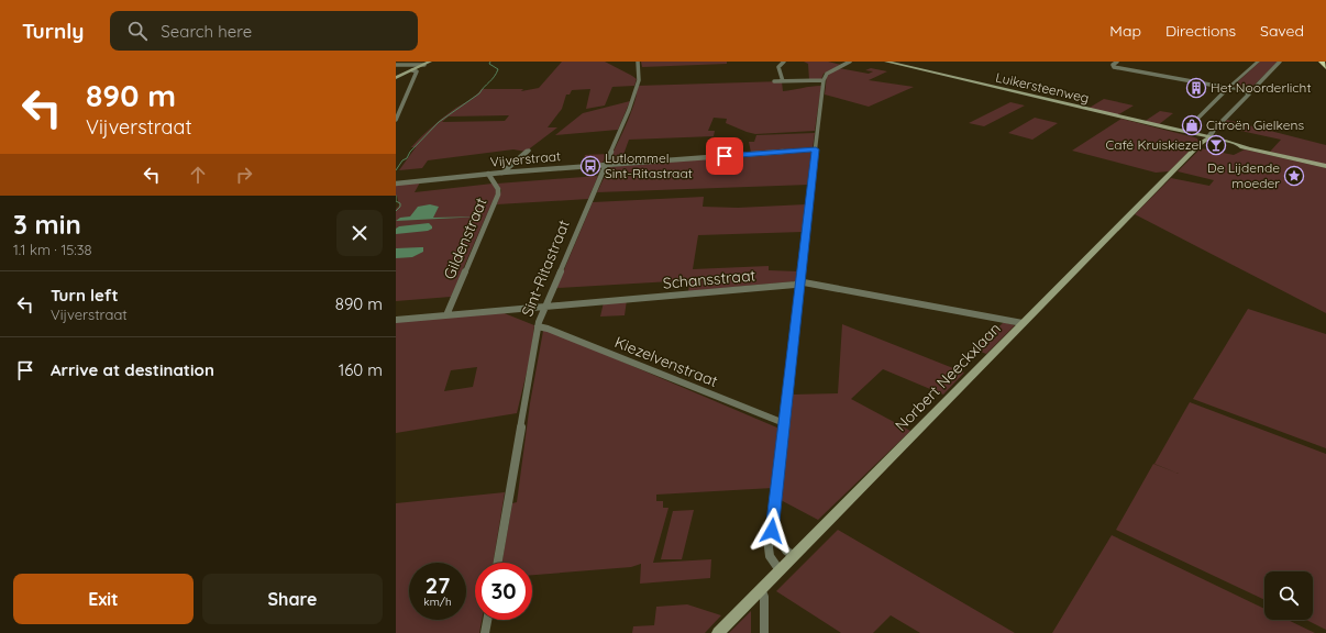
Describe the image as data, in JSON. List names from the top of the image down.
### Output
{
  "streets": {
    "main road": ["Luikersteenweg", "Norbert Neeckxlaan"],
    "street": [
      "Vijverstraat",
      "Gildenstraat",
      "Sint-Ritastraat",
      "Schansstraat",
      "Kiezelvenstraat"
    ]
  },
  "crossings": [
    ["Luikersteenweg", "Norbert Neeckxlaan"],
    ["Vijverstraat", "Gildenstraat"],
    ["Vijverstraat", "Sint-Ritastraat"],
    ["Gildenstraat", "Schansstraat"],
    ["Sint-Ritastraat", "Schansstraat"],
    ["Sint-Ritastraat", "Kiezelvenstraat"],
    ["Schansstraat", "Norbert Neeckxlaan"]
  ],
  "places": {
    "building": ["Het Noorderlicht"],
    "shop": ["Citroën Gielkens"],
    "bar": ["Café Kruiskiezel"],
    "bus stop": ["Lutlommel Sint-Ritastraat"],
    "place": ["De Lijdende moeder"]
  },
  "page": {
    "header": "Turnly",
    "search": "Search here",
    "nav": ["Map", "Directions", "Saved"],
    "turn": ["890 m", "Vijverstraat"],
    "heading": ["3 min", "1.1 km · 15:38"],
    "list": [
      {
        "name": "Turn left",
        "note": "Vijverstraat",
        "value": "890 m"
      },
      {
        "name": "Arrive at destination",
        "value": "160 m"
      }
    ],
    "speed": "27 km/h",
    "limit": "30",
    "buttons": ["Exit", "Share"]
  }
}
